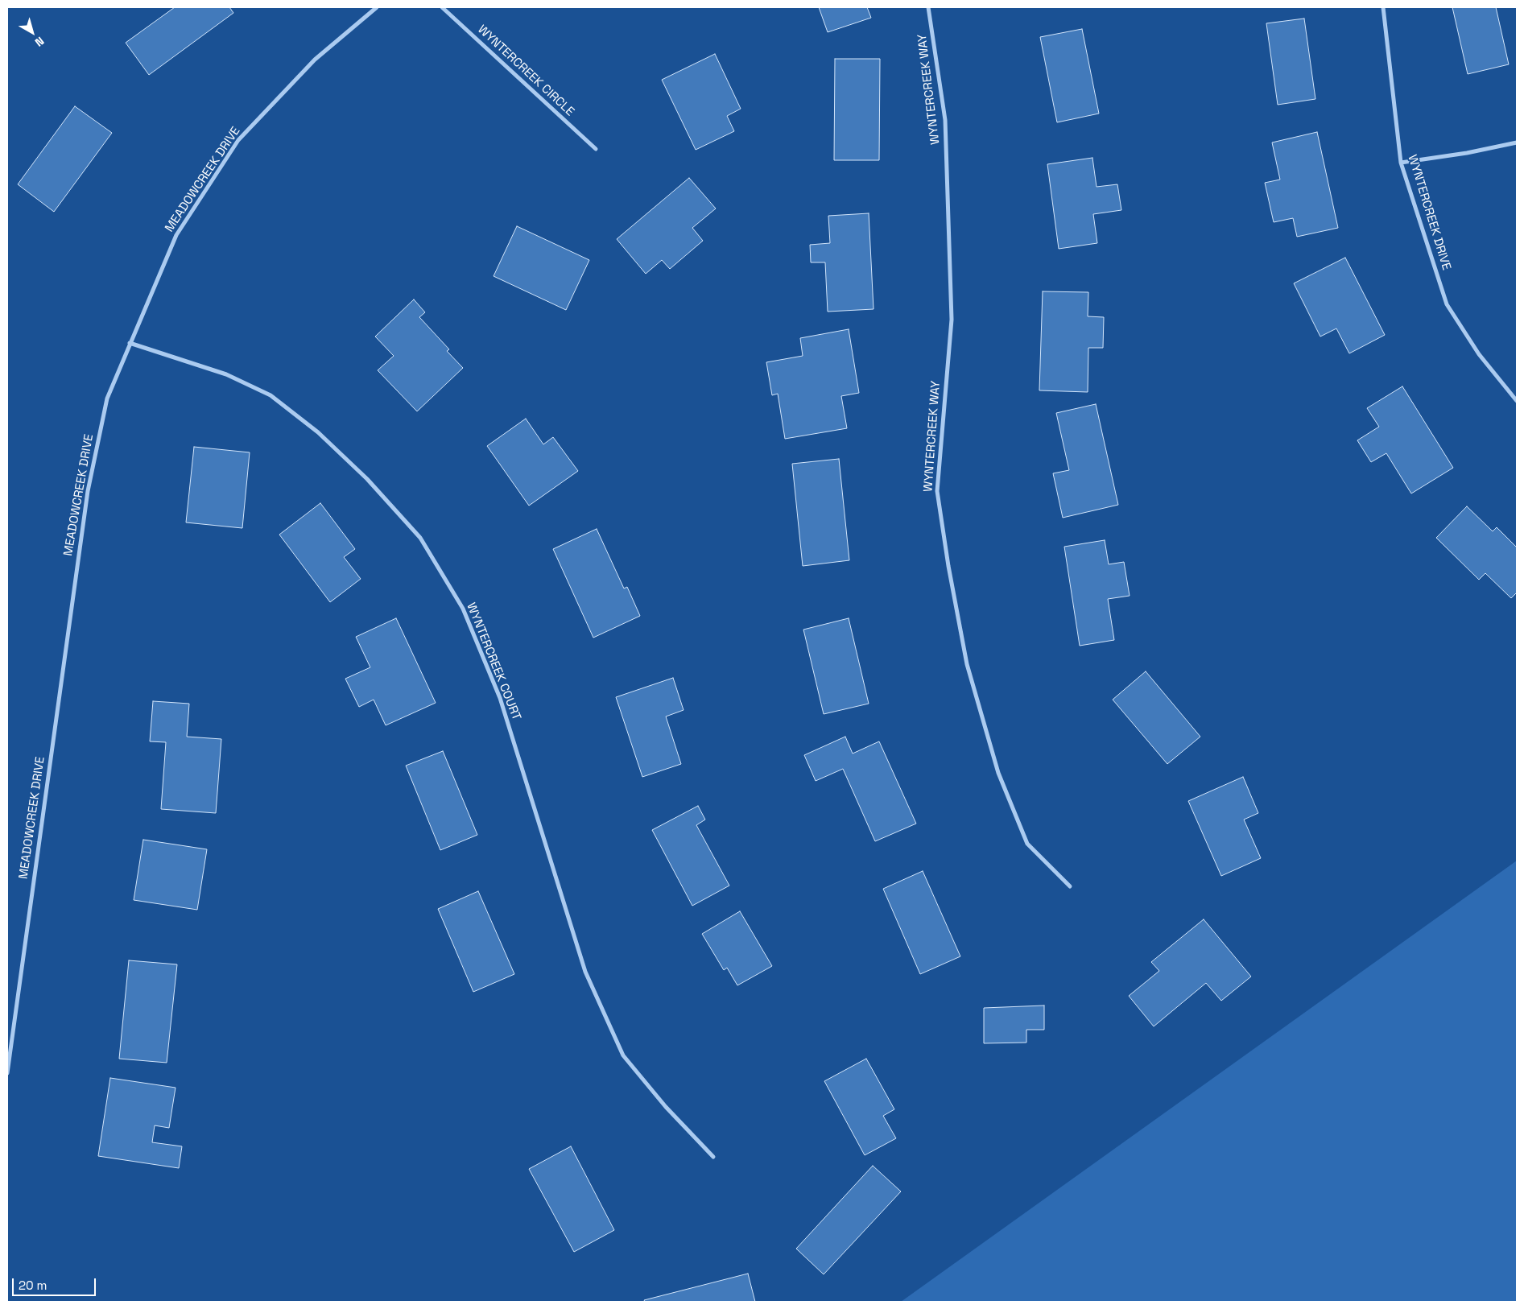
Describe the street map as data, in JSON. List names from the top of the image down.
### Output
{
  "streets": {
    "street": [
      "WYNTERCREEK CIRCLE",
      "WYNTERCREEK WAY",
      "MEADOWCREEK DRIVE",
      "WYNTERCREEK DRIVE",
      "WYNTERCREEK COURT"
    ]
  },
  "crossings": [
    ["MEADOWCREEK DRIVE", "WYNTERCREEK COURT"]
  ],
  "scale_bar": "20 m",
  "north": "bottom right"
}
